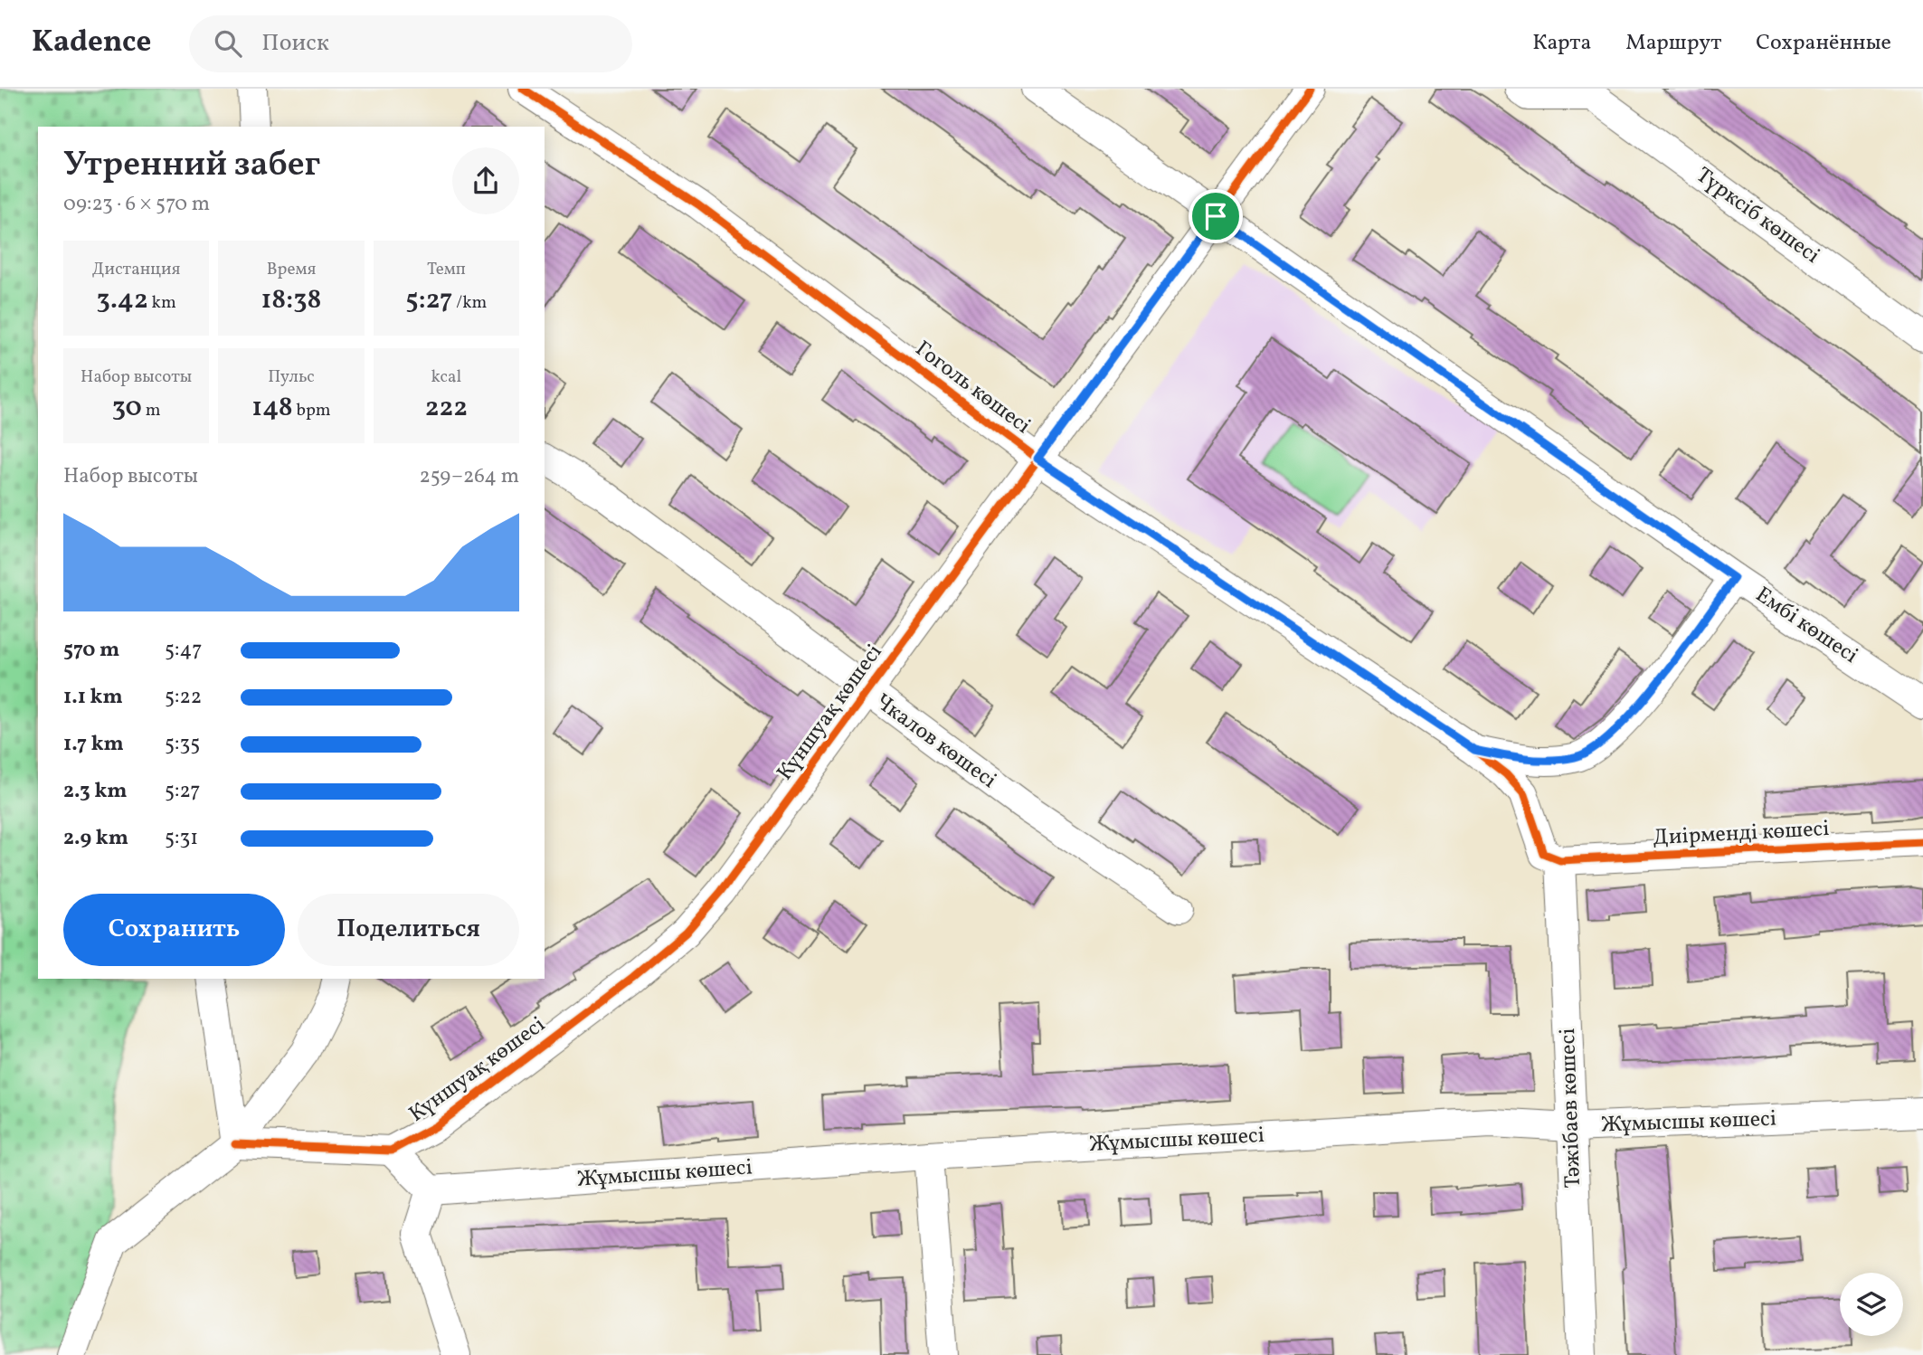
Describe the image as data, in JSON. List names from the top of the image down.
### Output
{
  "streets": {
    "street": [
      "Түрксіб көшесі",
      "Гоголь көшесі",
      "Ембі көшесі",
      "Күншуақ көшесі",
      "Чкалов көшесі",
      "Диірменді көшесі",
      "Тәжібаев көшесі",
      "Жұмысшы көшесі"
    ]
  },
  "crossings": [
    ["Гоголь көшесі", "Күншуақ көшесі"],
    ["Гоголь көшесі", "Диірменді көшесі"],
    ["Гоголь көшесі", "Тәжібаев көшесі"],
    ["Ембі көшесі", "Күншуақ көшесі"],
    ["Күншуақ көшесі", "Чкалов көшесі"],
    ["Диірменді көшесі", "Тәжібаев көшесі"],
    ["Тәжібаев көшесі", "Жұмысшы көшесі"]
  ],
  "page": {
    "header": "Kadence",
    "search": "Поиск",
    "nav": ["Карта", "Маршрут", "Сохранённые"],
    "heading": ["Утренний забег", "09:23 · 6 × 570 m"],
    "stats": [
      ["Дистанция", "3.42 km"],
      ["Время", "18:38"],
      ["Темп", "5:27 /km"],
      ["Набор высоты", "30 m"],
      ["Пульс", "148 bpm"],
      ["kcal", "222"]
    ],
    "chart": ["Набор высоты", "259–264 m"],
    "list": [
      {
        "name": "570 m",
        "note": "5:47"
      },
      {
        "name": "1.1 km",
        "note": "5:22"
      },
      {
        "name": "1.7 km",
        "note": "5:35"
      },
      {
        "name": "2.3 km",
        "note": "5:27"
      },
      {
        "name": "2.9 km",
        "note": "5:31"
      }
    ],
    "buttons": ["Сохранить", "Поделиться"]
  }
}
